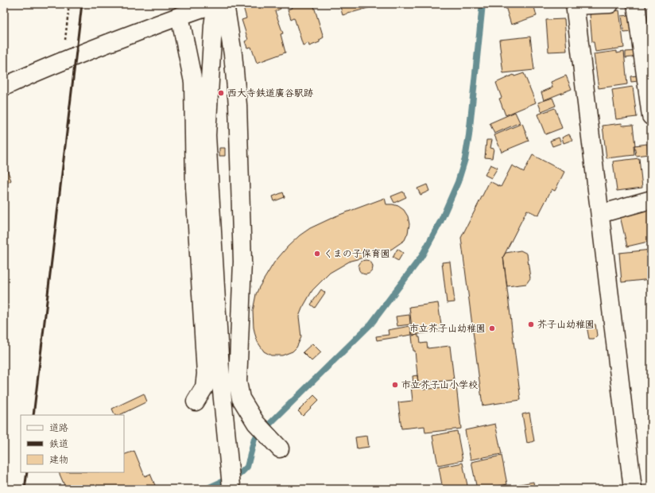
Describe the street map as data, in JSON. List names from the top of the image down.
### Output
{
  "places": [
    "西大寺鉄道廣谷駅跡",
    "くまの子保育園",
    "芥子山幼稚園",
    "市立芥子山幼稚園",
    "市立芥子山小学校"
  ],
  "legend": ["道路", "鉄道", "建物"]
}
